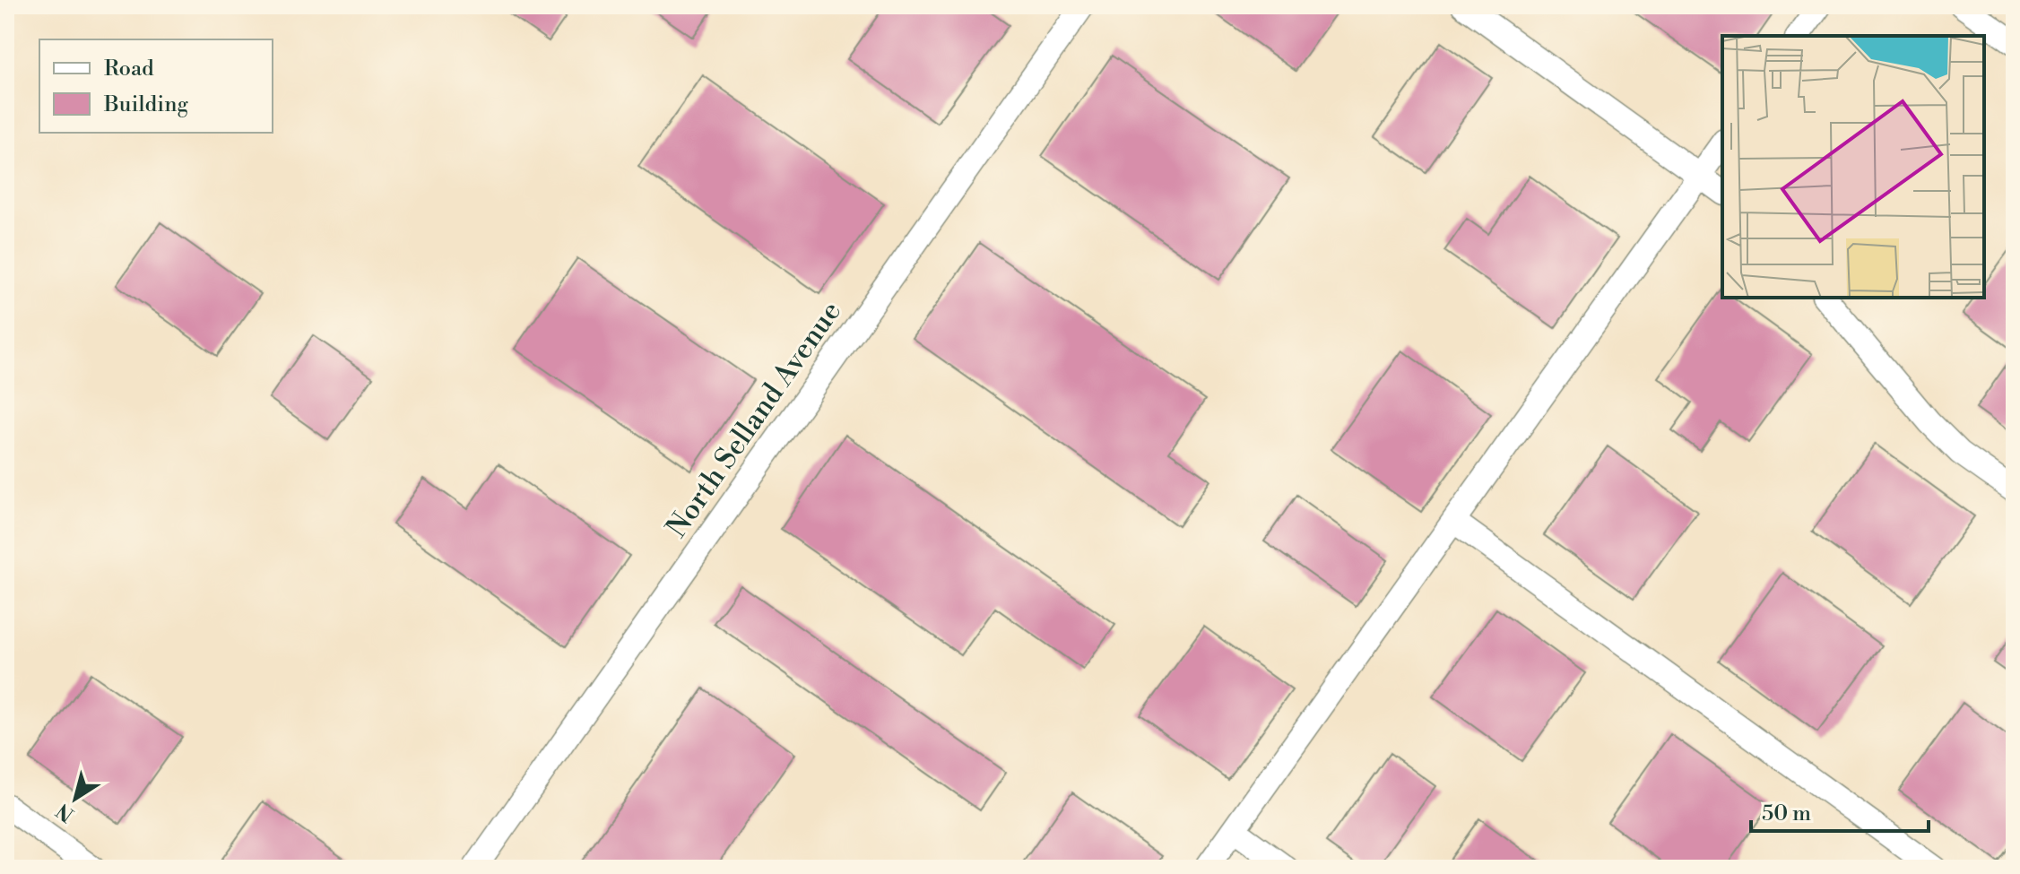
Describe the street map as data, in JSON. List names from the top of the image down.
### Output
{
  "streets": {
    "street": ["North Selland Avenue"]
  },
  "legend": ["Road", "Building"],
  "scale_bar": "50 m",
  "north": "bottom left"
}
